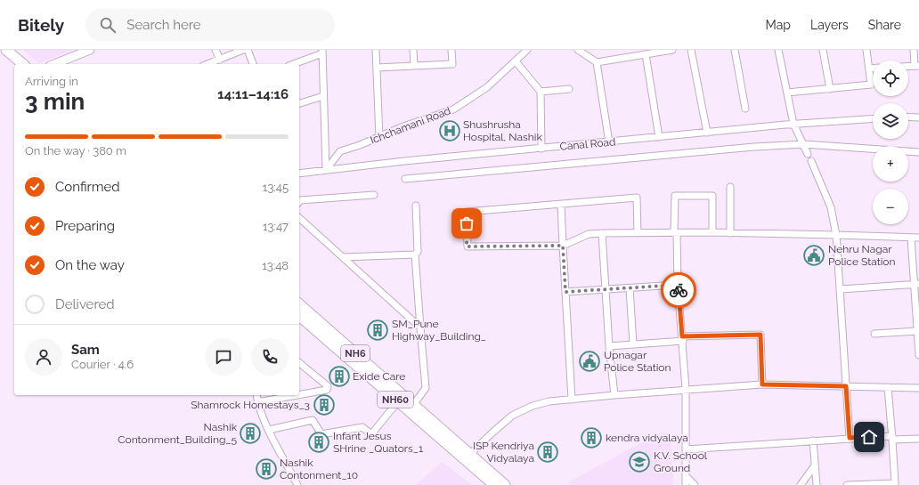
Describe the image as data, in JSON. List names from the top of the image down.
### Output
{
  "streets": {
    "highway": ["NH6", "NH60"],
    "street": ["Ichchamani Road", "Canal Road"]
  },
  "crossings": [
    ["Ichchamani Road", "Canal Road"],
    ["NH6", "NH60"]
  ],
  "places": {
    "hospital": ["Shushrusha Hospital, Nashik"],
    "public building": ["Nehru Nagar Police Station", "Upnagar Police Station"],
    "building": [
      "SM_Pune Highway_Building_",
      "Exide Care",
      "Shamrock Homestays_3",
      "Nashik Contonment_Building_5",
      "kendra vidyalaya",
      "Infant Jesus SHrine _Quators_1",
      "ISP Kendriya Vidyalaya",
      "Nashik Contonment_10"
    ],
    "school or university": ["K.V. School Ground"]
  },
  "page": {
    "header": "Bitely",
    "search": "Search here",
    "nav": ["Map", "Layers", "Share"],
    "map_buttons": ["+", "−"],
    "heading": ["3 min", "Arriving in", "14:11–14:16"],
    "panel": ["Sam", "Courier · 4.6"],
    "bar": "On the way · 380 m",
    "list": [
      ["Confirmed", "13:45"],
      ["Preparing", "13:47"],
      ["On the way", "13:48"],
      "Delivered"
    ]
  }
}
